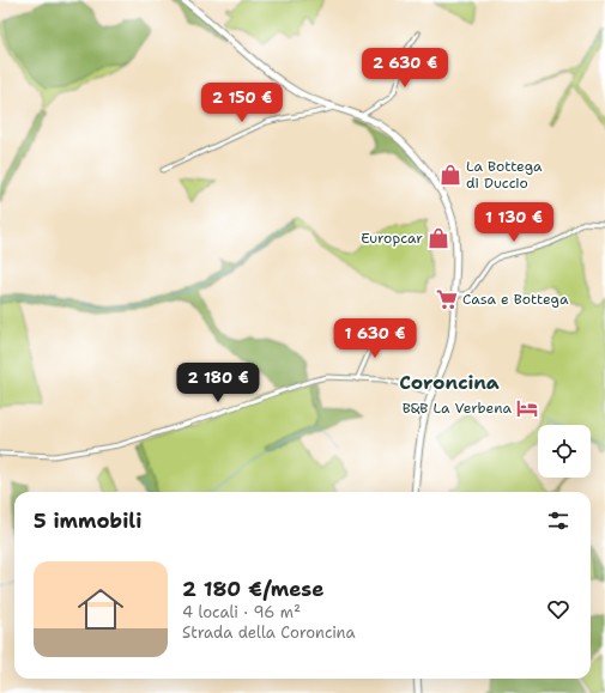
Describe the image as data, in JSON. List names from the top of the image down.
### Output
{
  "districts": ["Coroncina"],
  "places": {
    "shop": ["La Bottega di Duccio", "Europcar"],
    "supermarket": ["Casa e Bottega"],
    "hotel": ["B&B La Verbena"]
  },
  "page": {
    "price": [
      "2 630 €",
      "2 150 €",
      "1 130 €",
      "1 630 €",
      "2 180 €"
    ],
    "heading": "5 immobili",
    "list": [
      {
        "name": "2 180 €/mese",
        "note": "4 locali · 96 m² · Strada della Coroncina"
      }
    ]
  }
}
